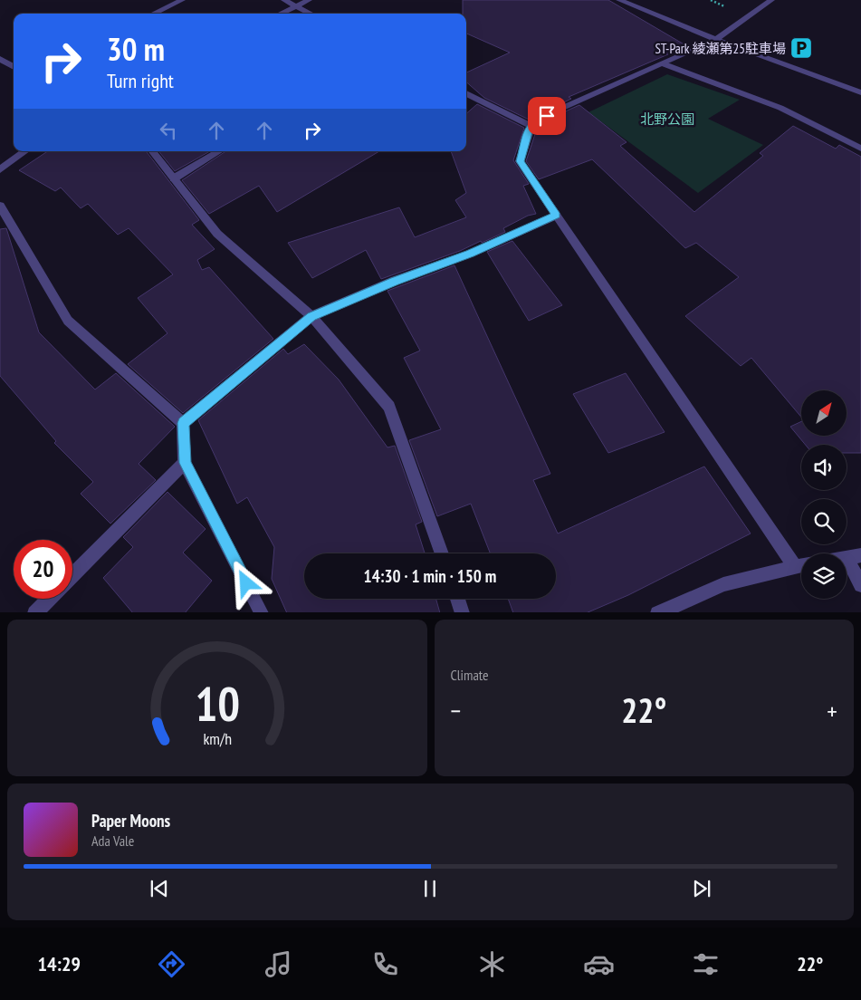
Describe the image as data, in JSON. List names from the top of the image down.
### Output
{
  "parks": ["北野公園"],
  "places": {
    "parking": ["ST-Park 綾瀬第25駐車場"]
  },
  "north": "top right",
  "page": {
    "turn": ["30 m", "Turn right"],
    "limit": "20",
    "trip": "14:30 · 1 min · 150 m",
    "tile": "Climate",
    "heat": ["−", "22°", "+"],
    "song": ["Paper Moons", "Ada Vale"],
    "tabs": ["14:29", "22°"],
    "gauge": ["10", "km/h"]
  }
}
